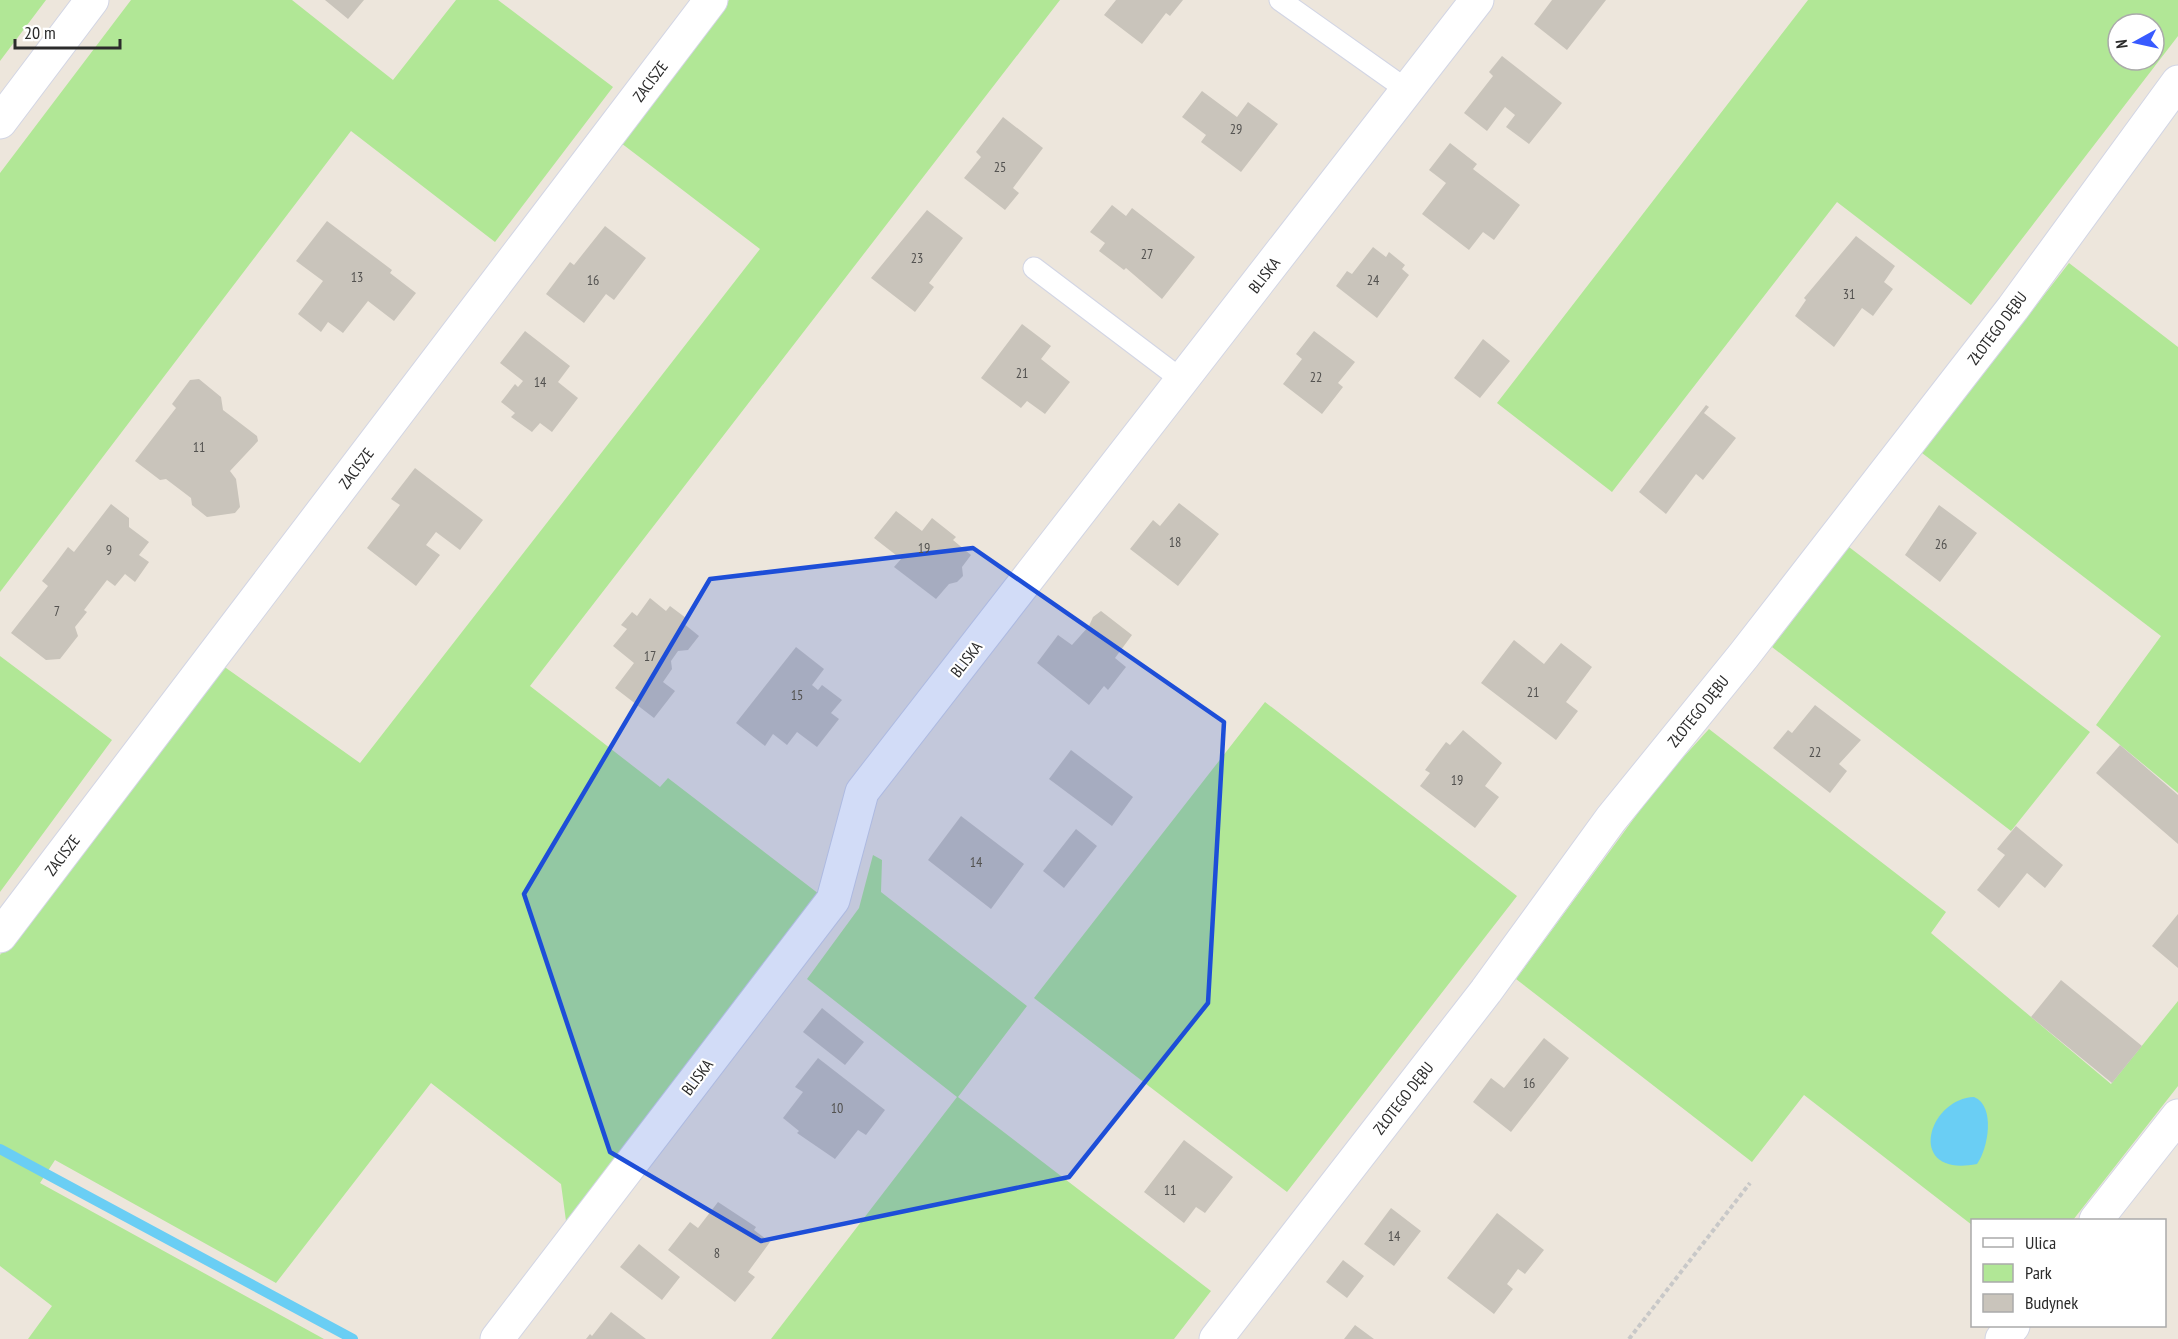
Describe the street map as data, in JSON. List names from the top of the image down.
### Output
{
  "streets": {
    "street": ["ZACISZE", "BLISKA", "ZŁOTEGO DĘBU"]
  },
  "house_numbers": [
    "29",
    "25",
    "27",
    "23",
    "13",
    "16",
    "24",
    "31",
    "21",
    "22",
    "14",
    "11",
    "18",
    "26",
    "19",
    "9",
    "7",
    "17",
    "21",
    "15",
    "22",
    "19",
    "14",
    "16",
    "10",
    "11",
    "14",
    "8"
  ],
  "legend": ["Ulica", "Park", "Budynek"],
  "scale_bar": "20 m",
  "north": "left"
}
